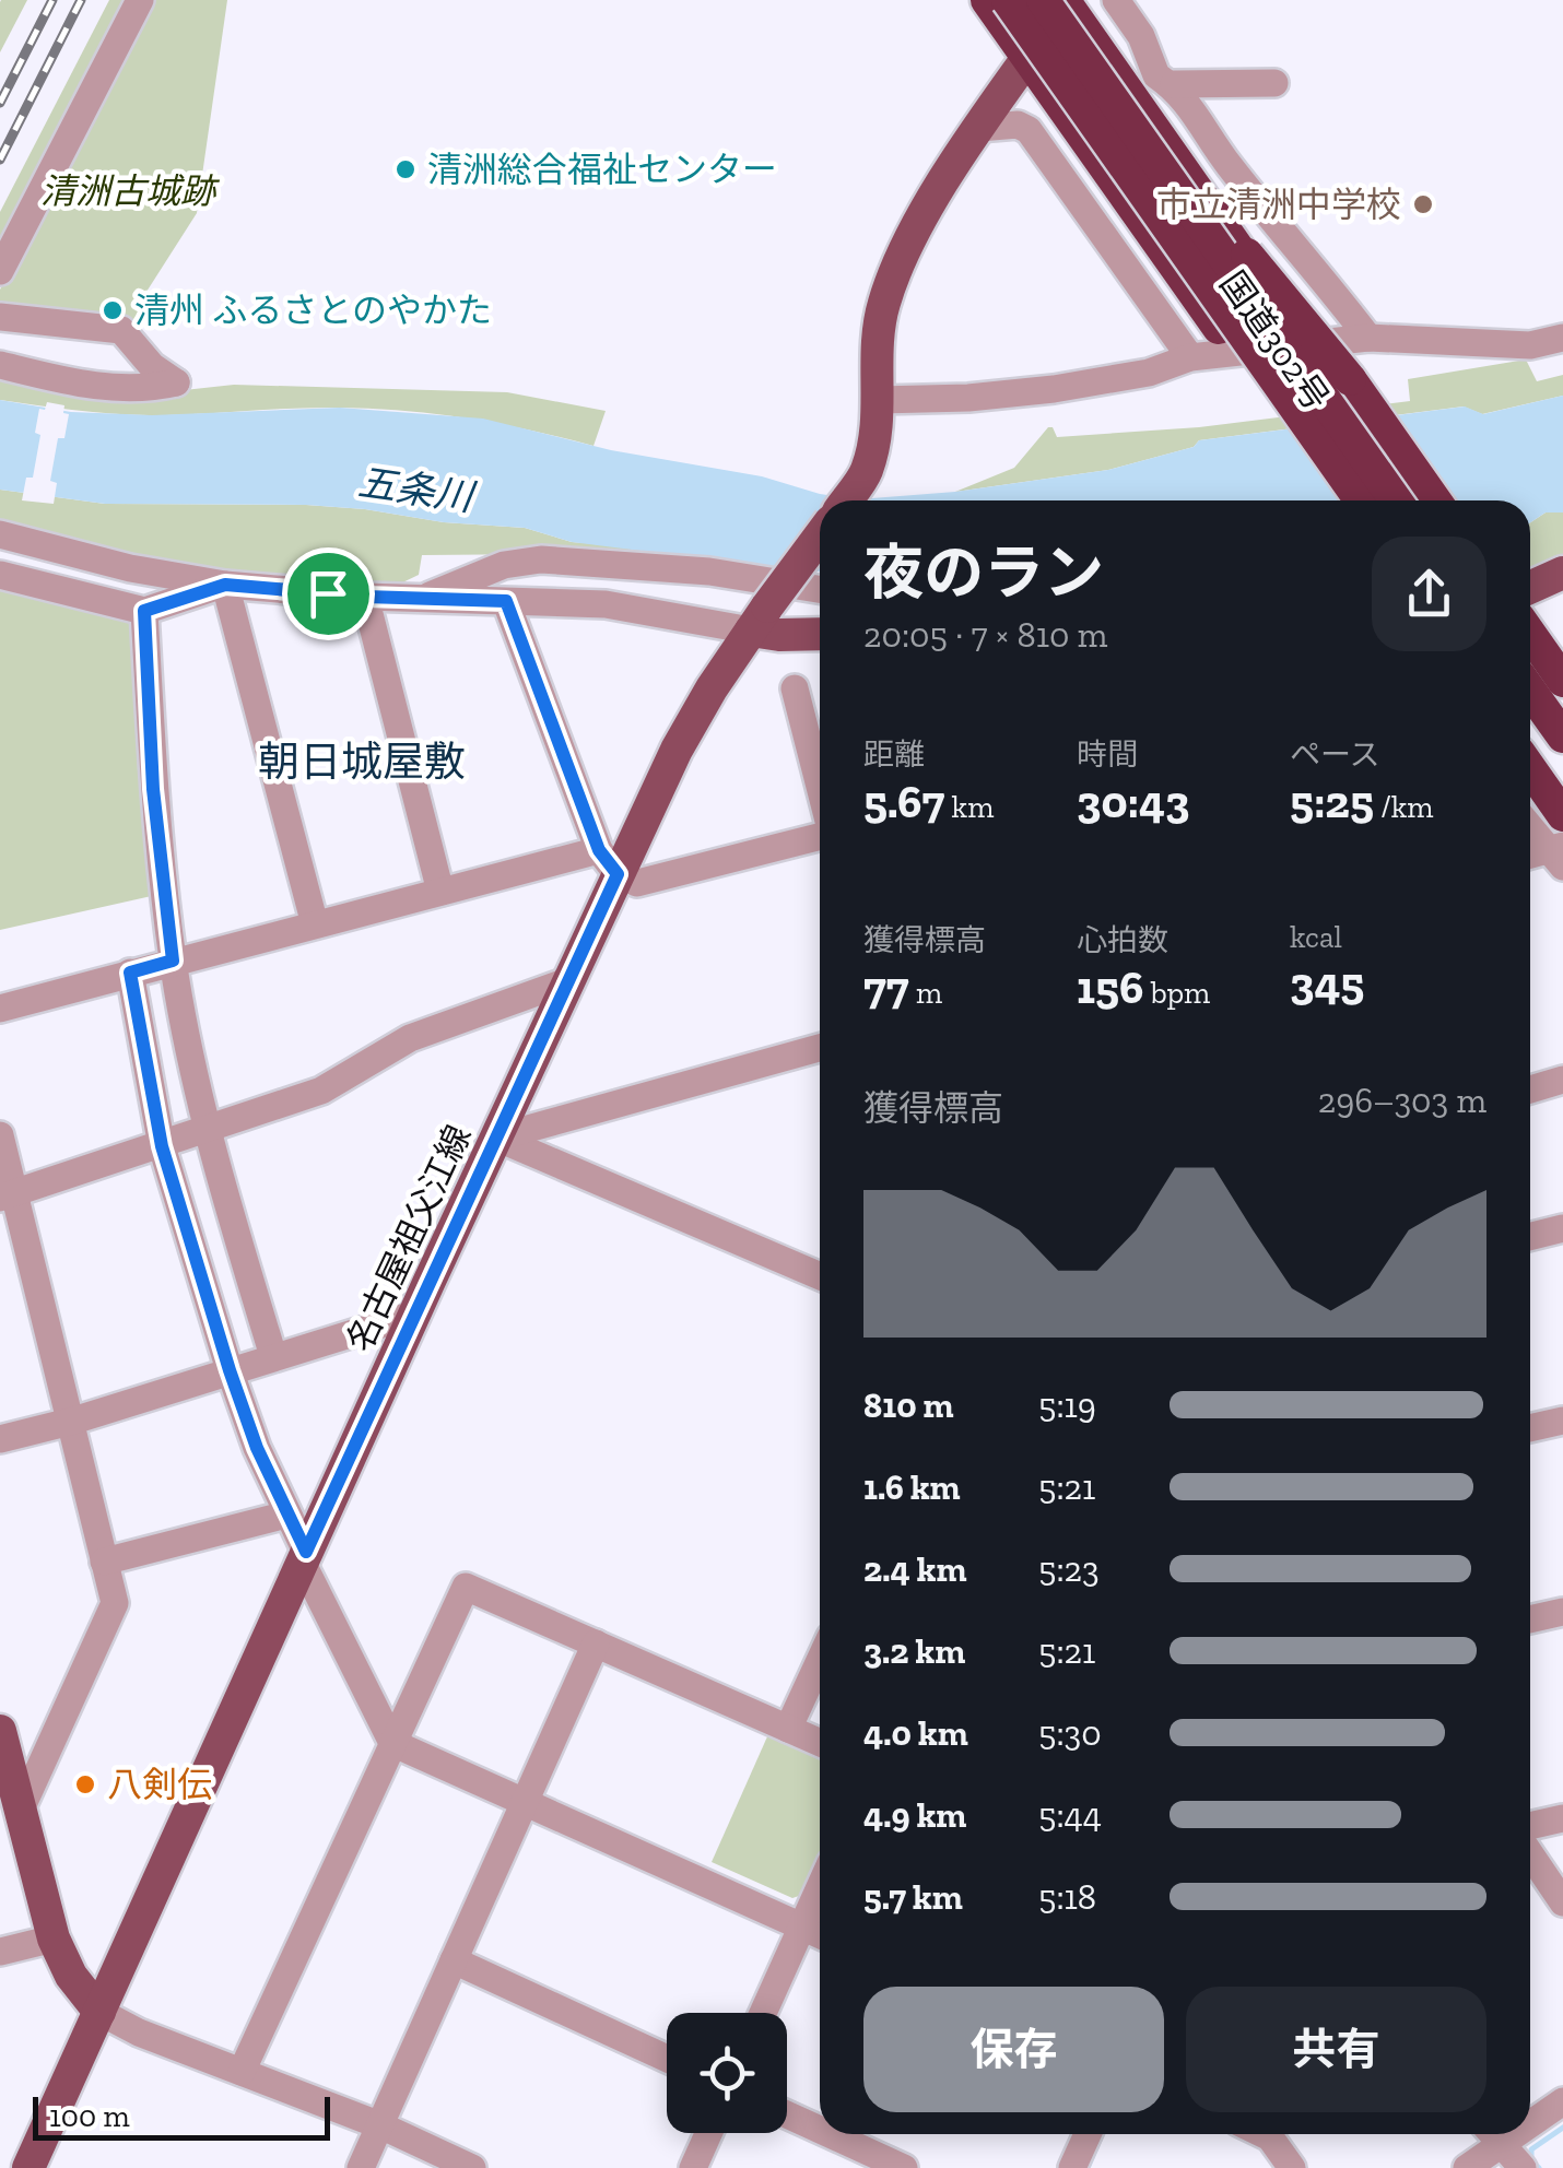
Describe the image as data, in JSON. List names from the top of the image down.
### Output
{
  "streets": {
    "highway": ["国道302号"],
    "main road": ["名古屋祖父江線"]
  },
  "districts": ["朝日城屋敷"],
  "water": ["五条川"],
  "parks": ["清洲古城跡"],
  "places": [
    "清洲総合福祉センター",
    "市立清洲中学校",
    "清州 ふるさとのやかた",
    "八剣伝"
  ],
  "scale_bar": "100 m",
  "page": {
    "heading": ["夜のラン", "20:05 · 7 × 810 m"],
    "stats": [
      ["距離", "5.67 km"],
      ["時間", "30:43"],
      ["ペース", "5:25 /km"],
      ["獲得標高", "77 m"],
      ["心拍数", "156 bpm"],
      ["kcal", "345"]
    ],
    "chart": ["獲得標高", "296–303 m"],
    "list": [
      {
        "name": "810 m",
        "note": "5:19"
      },
      {
        "name": "1.6 km",
        "note": "5:21"
      },
      {
        "name": "2.4 km",
        "note": "5:23"
      },
      {
        "name": "3.2 km",
        "note": "5:21"
      },
      {
        "name": "4.0 km",
        "note": "5:30"
      },
      {
        "name": "4.9 km",
        "note": "5:44"
      },
      {
        "name": "5.7 km",
        "note": "5:18"
      }
    ],
    "buttons": ["保存", "共有"],
    "scale": "100 m"
  }
}
